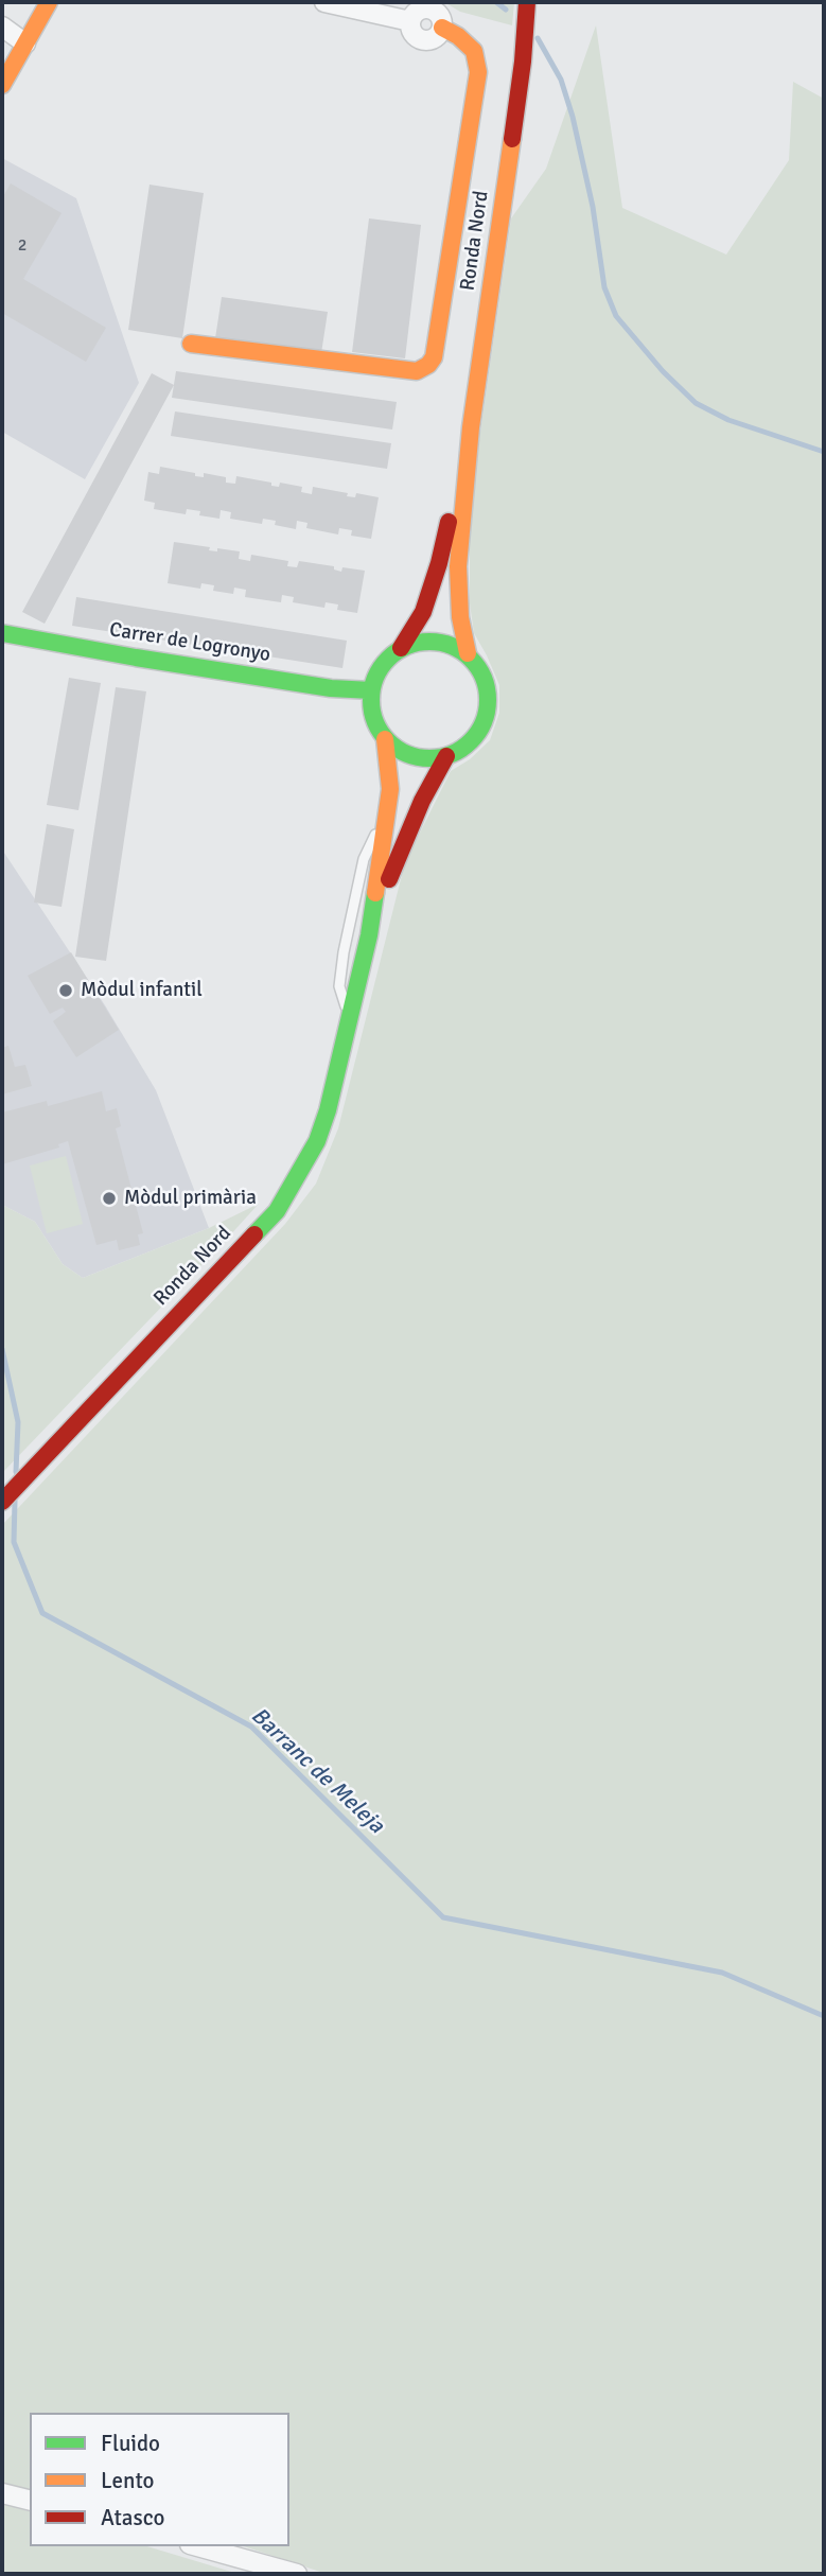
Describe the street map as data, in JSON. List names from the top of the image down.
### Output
{
  "streets": {
    "main road": ["Ronda Nord", "Carrer de Logronyo"]
  },
  "crossings": [
    ["Ronda Nord", "Carrer de Logronyo"]
  ],
  "water": ["Barranc de Meleja"],
  "places": ["Mòdul infantil", "Mòdul primària"],
  "house_numbers": ["2"],
  "legend": ["Fluido", "Lento", "Atasco"]
}
